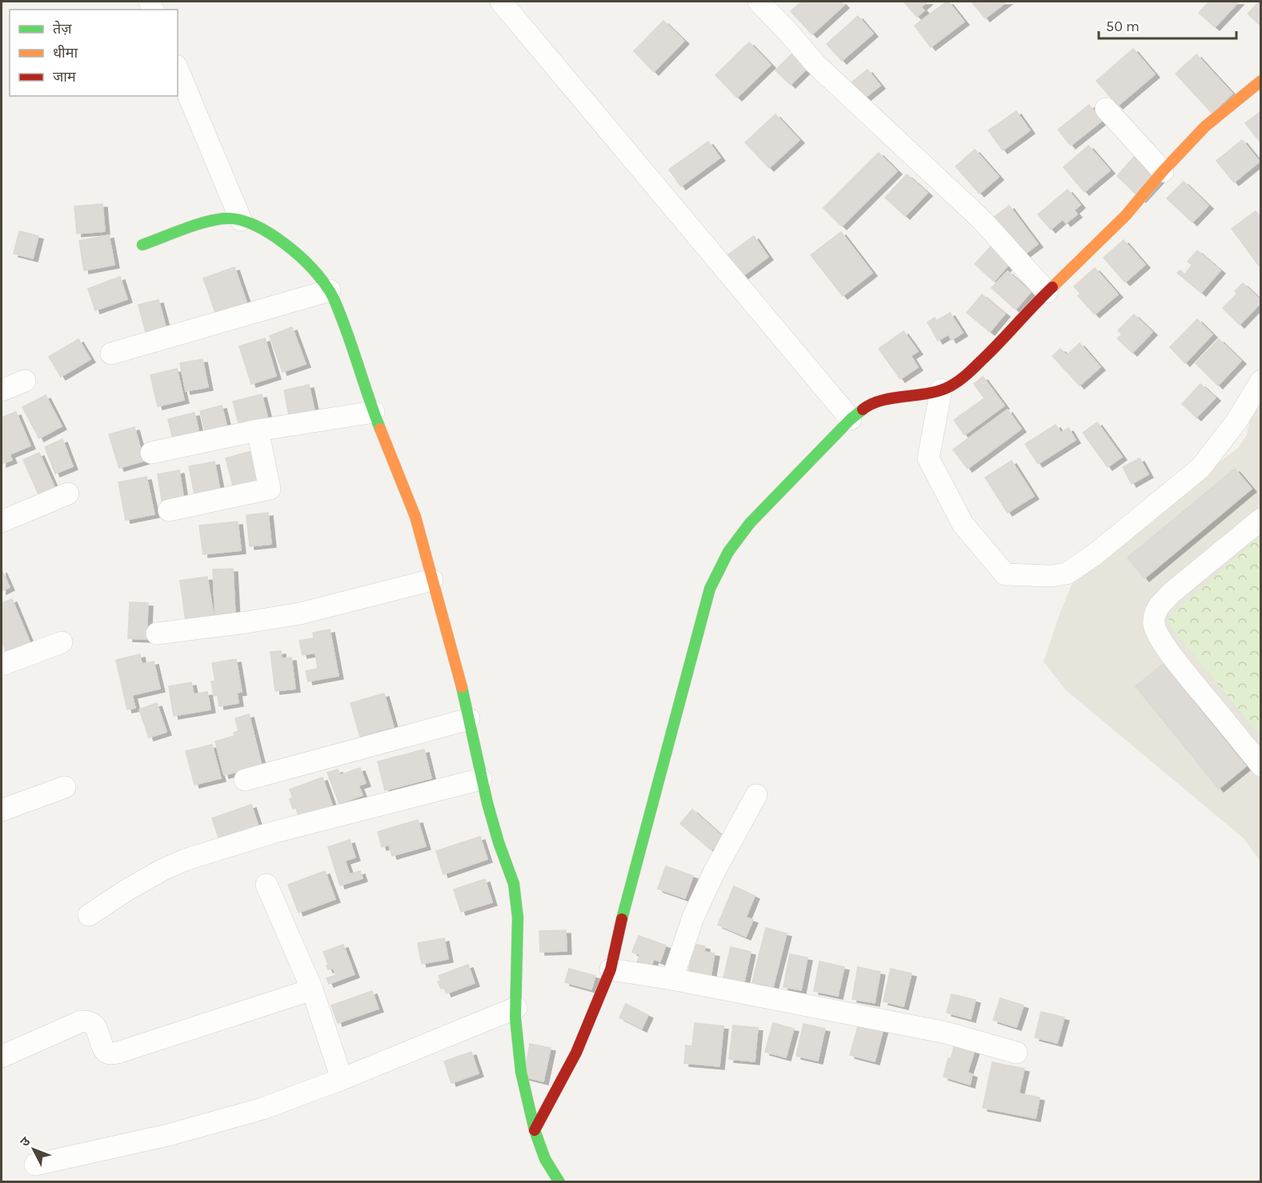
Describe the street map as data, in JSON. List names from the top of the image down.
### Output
{
  "legend": ["तेज़", "धीमा", "जाम"],
  "scale_bar": "50 m",
  "north": "top left"
}
